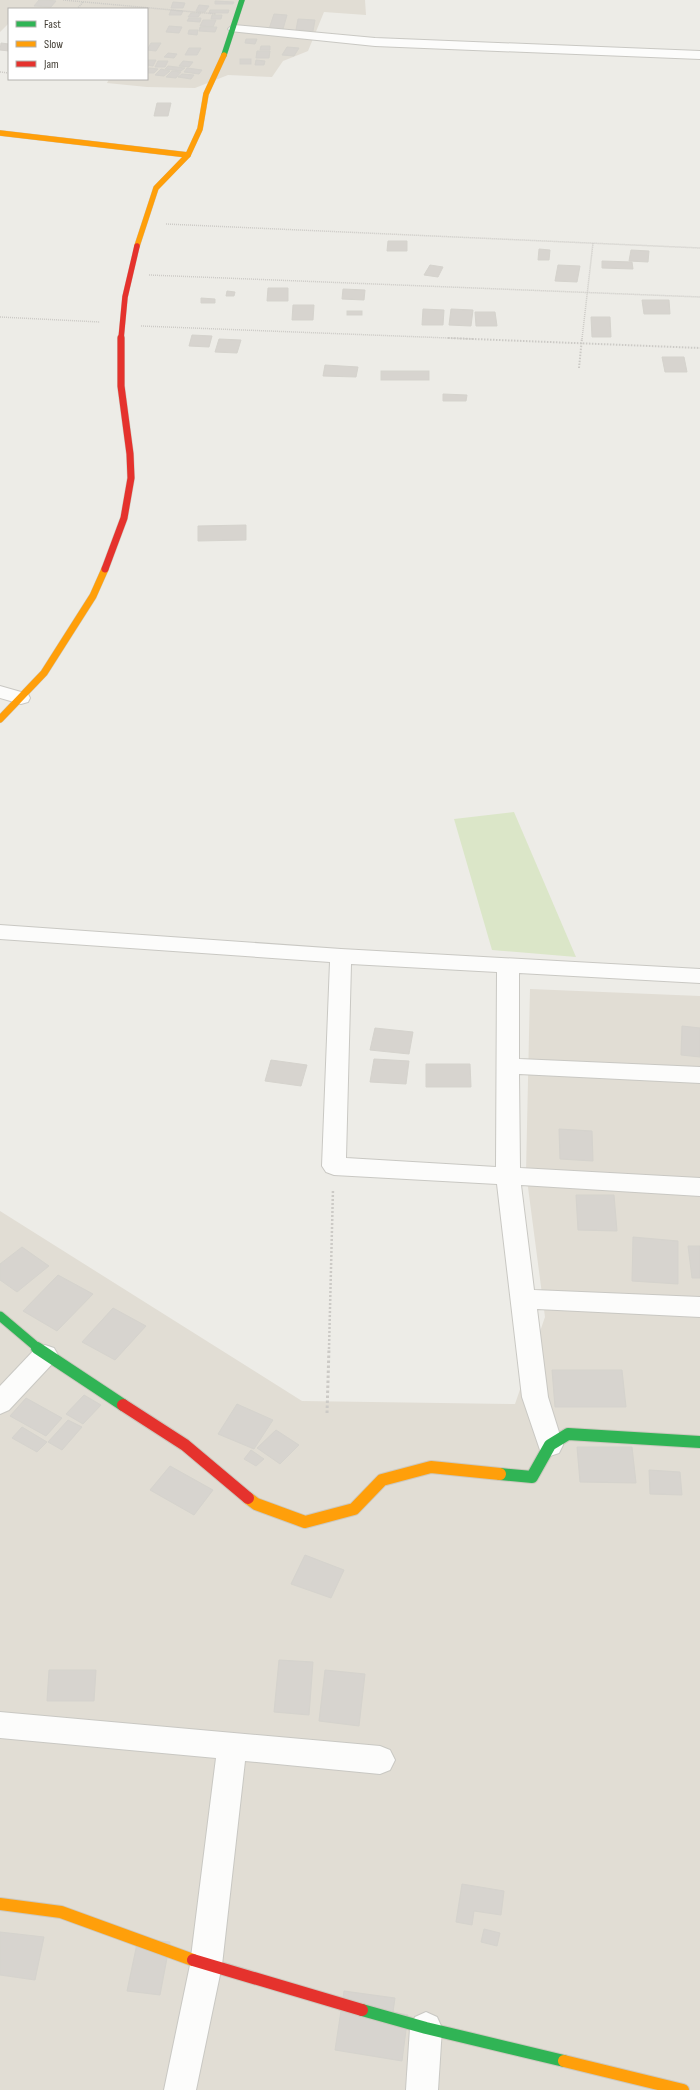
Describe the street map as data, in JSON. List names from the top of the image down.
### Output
{
  "legend": ["Fast", "Slow", "Jam"]
}
